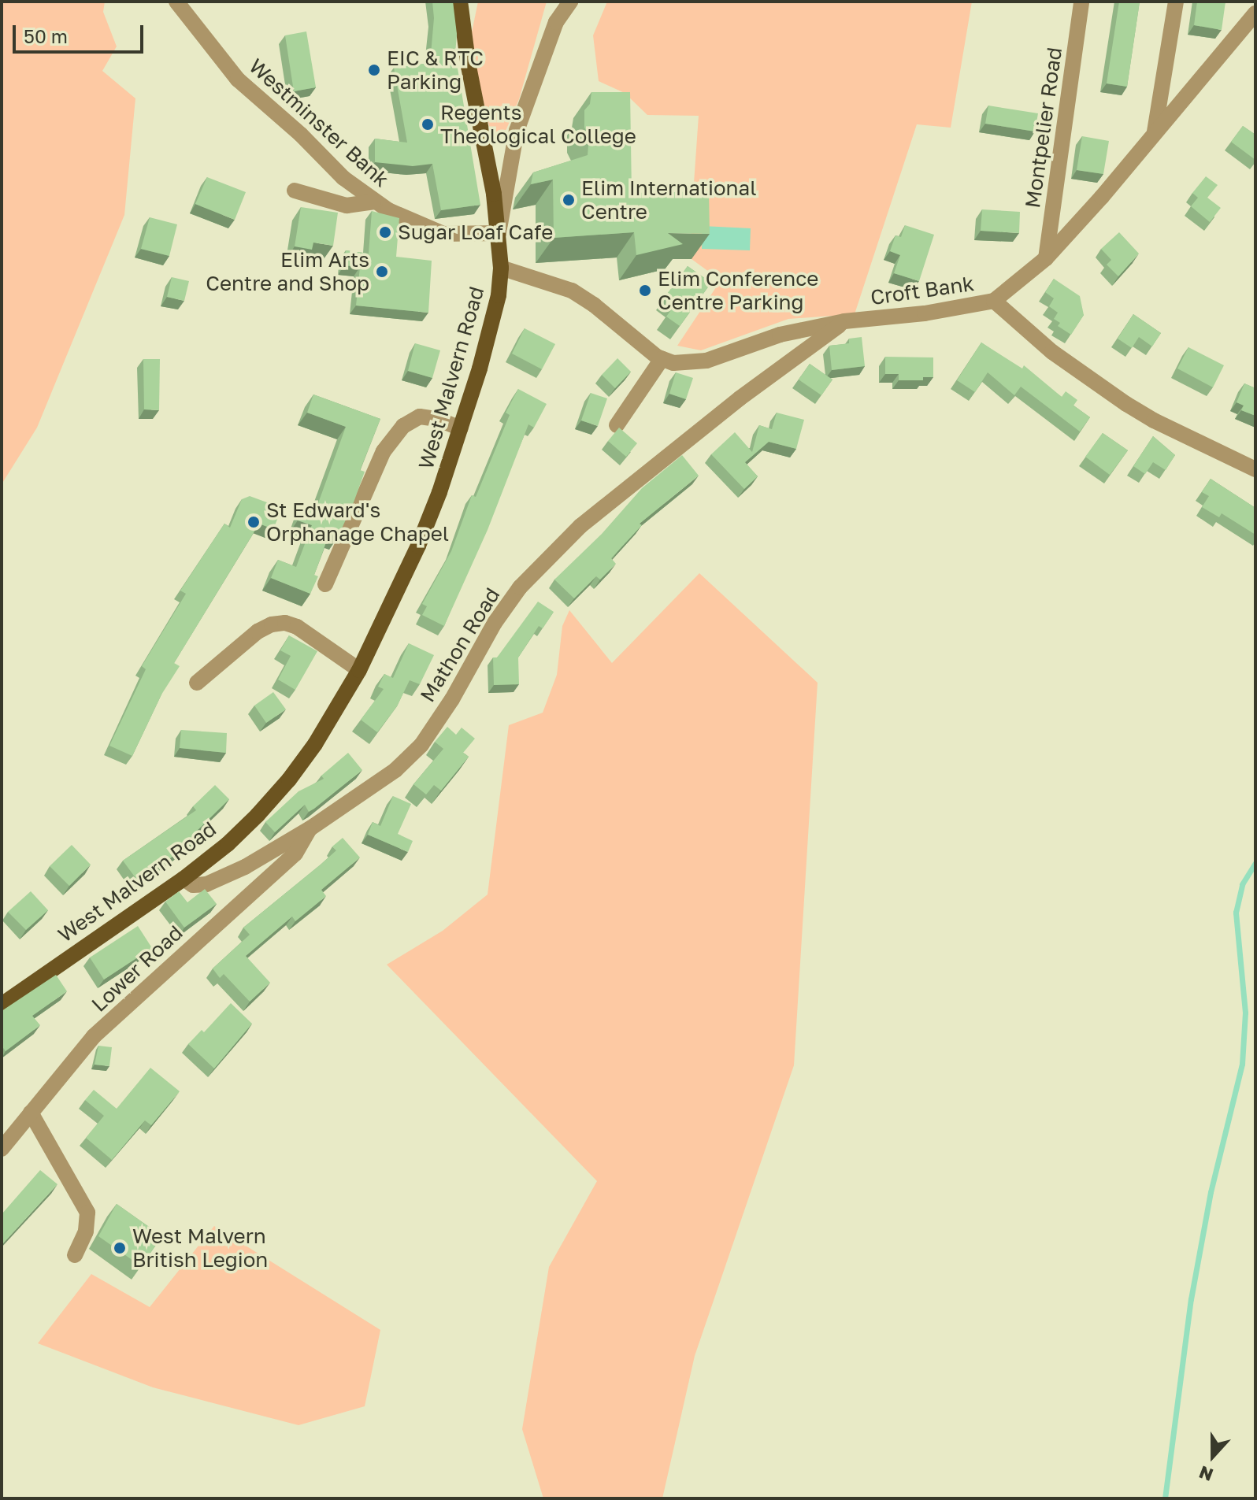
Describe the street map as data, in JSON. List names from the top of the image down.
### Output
{
  "streets": {
    "main road": ["West Malvern Road"],
    "street": [
      "Westminster Bank",
      "Montpelier Road",
      "Croft Bank",
      "Mathon Road",
      "Lower Road"
    ]
  },
  "crossings": [
    ["Westminster Bank", "West Malvern Road"],
    ["Montpelier Road", "Croft Bank"],
    ["Croft Bank", "Mathon Road"],
    ["West Malvern Road", "Mathon Road"],
    ["Mathon Road", "Lower Road"]
  ],
  "places": [
    "EIC & RTC Parking",
    "Regents Theological College",
    "Elim International Centre",
    "Sugar Loaf Cafe",
    "Elim Arts Centre and Shop",
    "Elim Conference Centre Parking",
    "St Edward's Orphanage Chapel",
    "West Malvern British Legion"
  ],
  "scale_bar": "50 m",
  "north": "bottom"
}
